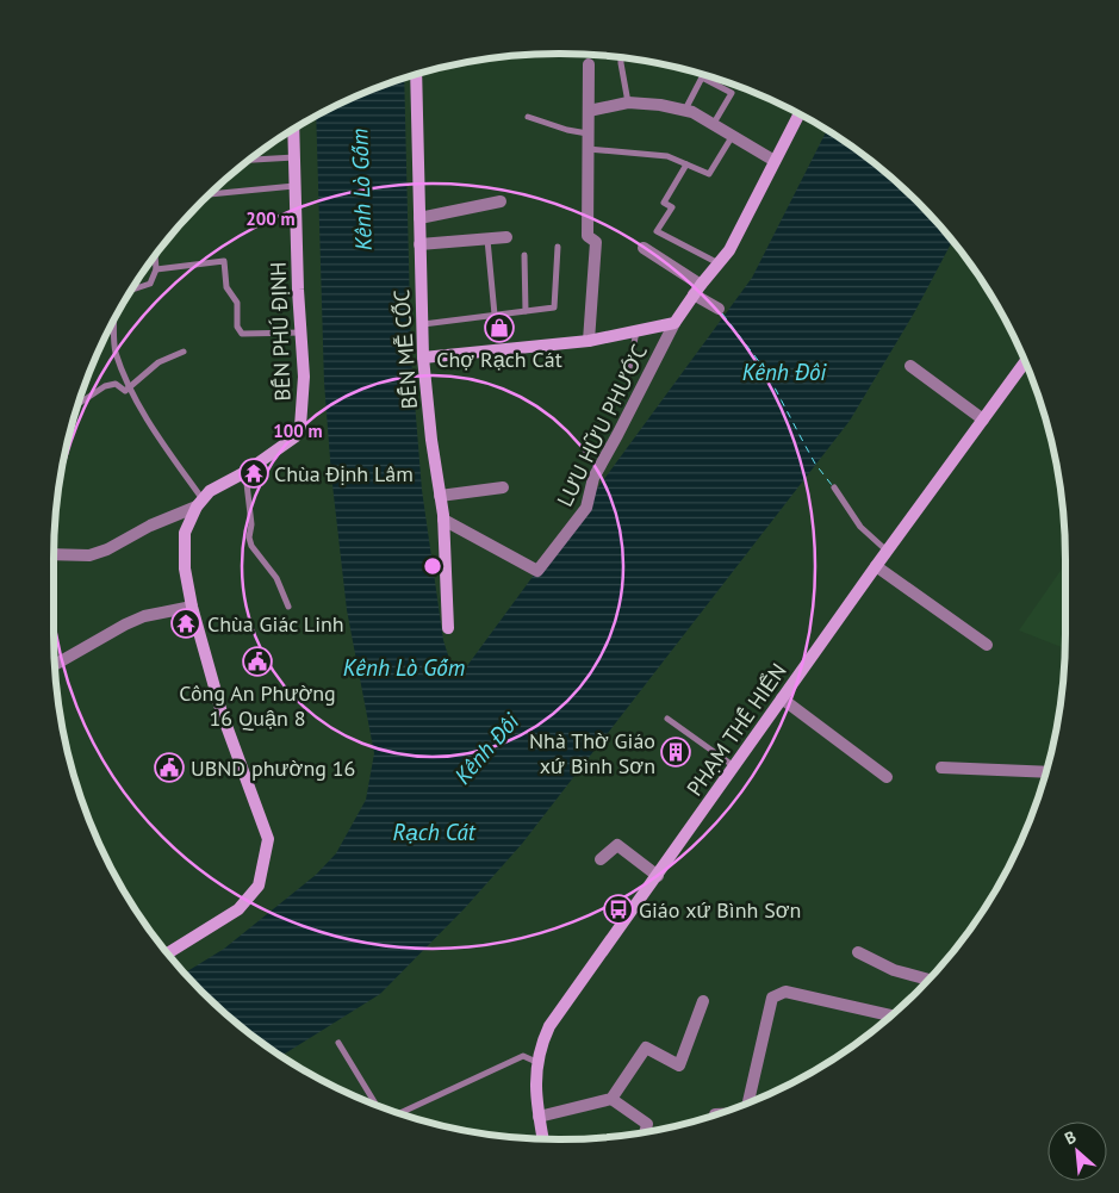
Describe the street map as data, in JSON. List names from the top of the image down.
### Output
{
  "streets": {
    "street": [
      "BẾN PHÚ ĐỊNH",
      "BẾN MỄ CỐC",
      "LƯU HỮU PHƯỚC",
      "PHẠM THẾ HIỂN"
    ]
  },
  "crossings": [
    ["BẾN MỄ CỐC", "LƯU HỮU PHƯỚC"]
  ],
  "water": ["Kênh Lò Gốm", "Kênh Đôi", "Rạch Cát"],
  "places": {
    "shop": ["Chợ Rạch Cát"],
    "temple": ["Chùa Định Lâm", "Chùa Giác Linh"],
    "public building": ["Công An Phường 16 Quận 8", "UBND phường 16"],
    "building": ["Nhà Thờ Giáo xứ Bình Sơn"],
    "bus stop": ["Giáo xứ Bình Sơn"]
  },
  "north": "top left",
  "rings": ["200 m", "100 m"]
}
